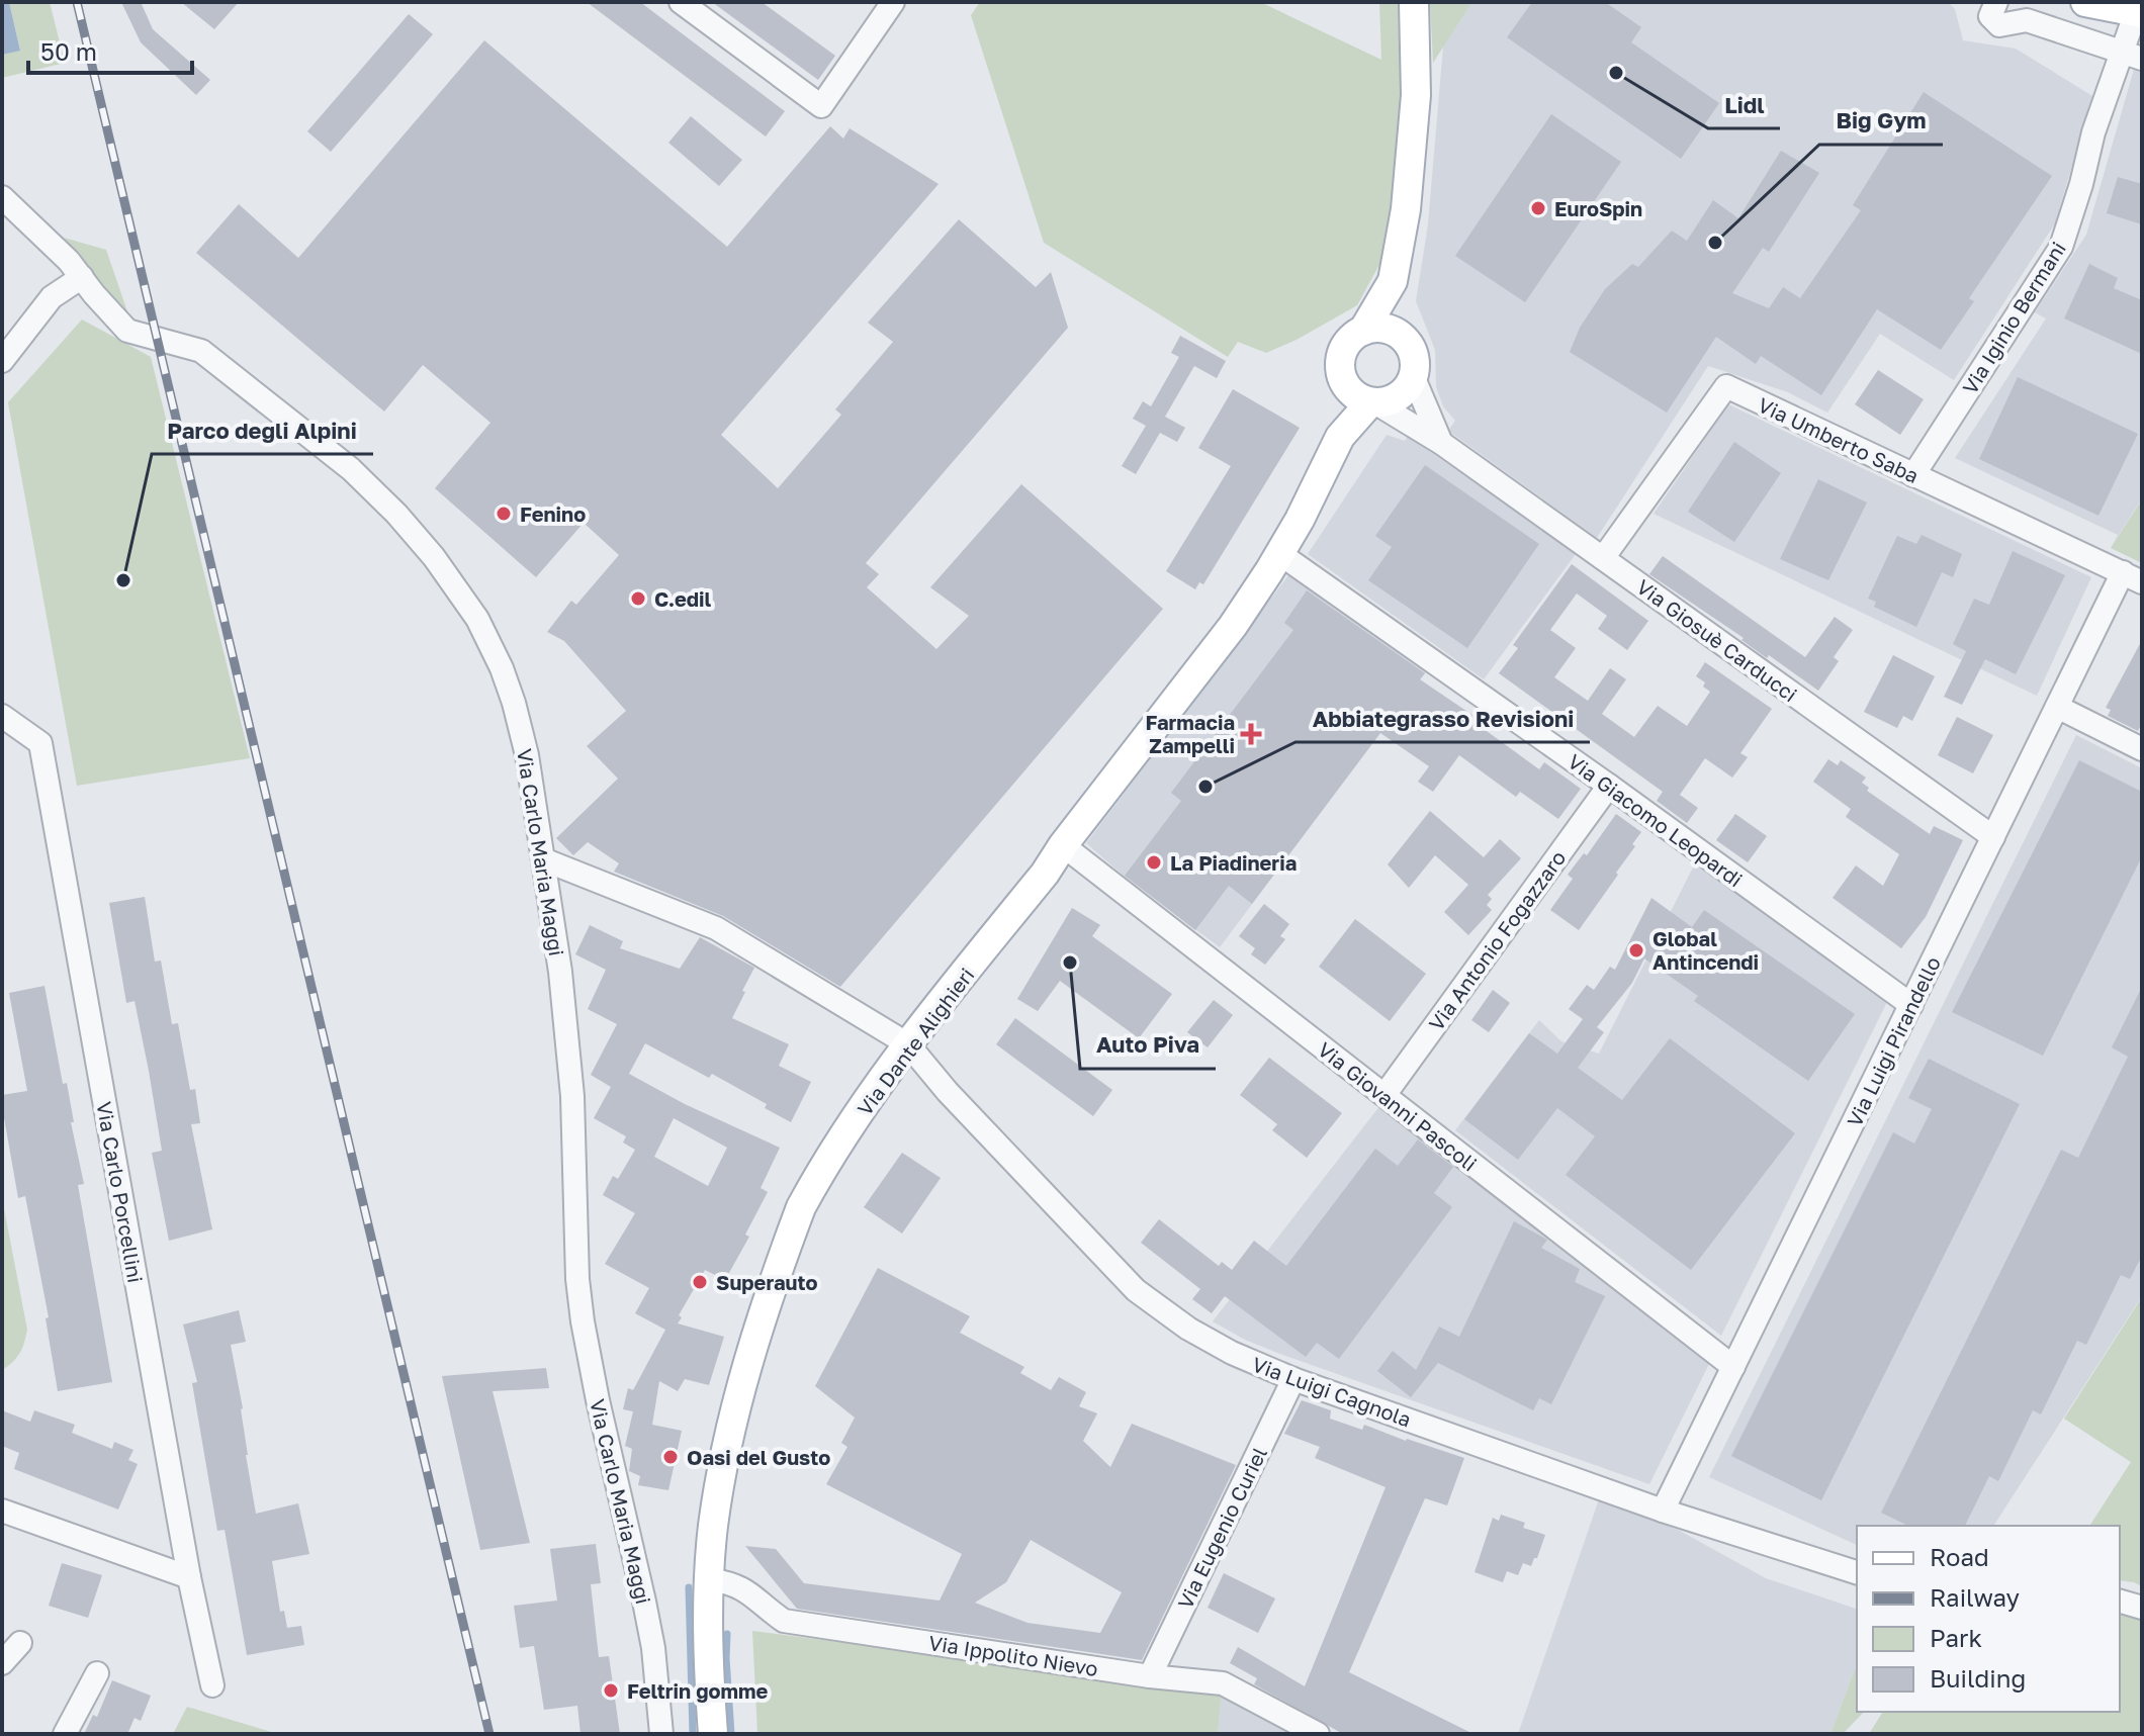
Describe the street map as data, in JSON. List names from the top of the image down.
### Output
{
  "streets": {
    "main road": ["Via Dante Alighieri"],
    "street": [
      "Via Iginio Bermani",
      "Via Umberto Saba",
      "Via Giosuè Carducci",
      "Via Giacomo Leopardi",
      "Via Carlo Maria Maggi",
      "Via Antonio Fogazzaro",
      "Via Luigi Pirandello",
      "Via Giovanni Pascoli",
      "Via Carlo Porcellini",
      "Via Luigi Cagnola",
      "Via Eugenio Curiel",
      "Via Ippolito Nievo"
    ]
  },
  "crossings": [
    ["Via Iginio Bermani", "Via Umberto Saba"],
    ["Via Umberto Saba", "Via Giosuè Carducci"],
    ["Via Umberto Saba", "Via Luigi Pirandello"],
    ["Via Giosuè Carducci", "Via Dante Alighieri"],
    ["Via Giosuè Carducci", "Via Luigi Pirandello"],
    ["Via Giacomo Leopardi", "Via Antonio Fogazzaro"],
    ["Via Giacomo Leopardi", "Via Dante Alighieri"],
    ["Via Giacomo Leopardi", "Via Luigi Pirandello"],
    ["Via Carlo Maria Maggi", "Via Luigi Cagnola"],
    ["Via Antonio Fogazzaro", "Via Giovanni Pascoli"],
    ["Via Dante Alighieri", "Via Giovanni Pascoli"],
    ["Via Dante Alighieri", "Via Luigi Cagnola"],
    ["Via Dante Alighieri", "Via Ippolito Nievo"],
    ["Via Luigi Pirandello", "Via Giovanni Pascoli"],
    ["Via Luigi Pirandello", "Via Luigi Cagnola"],
    ["Via Luigi Cagnola", "Via Eugenio Curiel"],
    ["Via Eugenio Curiel", "Via Ippolito Nievo"]
  ],
  "places": {
    "other": [
      "Lidl",
      "EuroSpin",
      "Big Gym",
      "Fenino",
      "Parco degli Alpini",
      "C.edil",
      "Abbiategrasso Revisioni",
      "La Piadineria",
      "Global Antincendi",
      "Auto Piva",
      "Superauto",
      "Oasi del Gusto",
      "Feltrin gomme"
    ],
    "health": ["Farmacia Zampelli"]
  },
  "legend": [
    "Road",
    "Railway",
    "Park",
    "Building"
  ],
  "scale_bar": "50 m"
}
